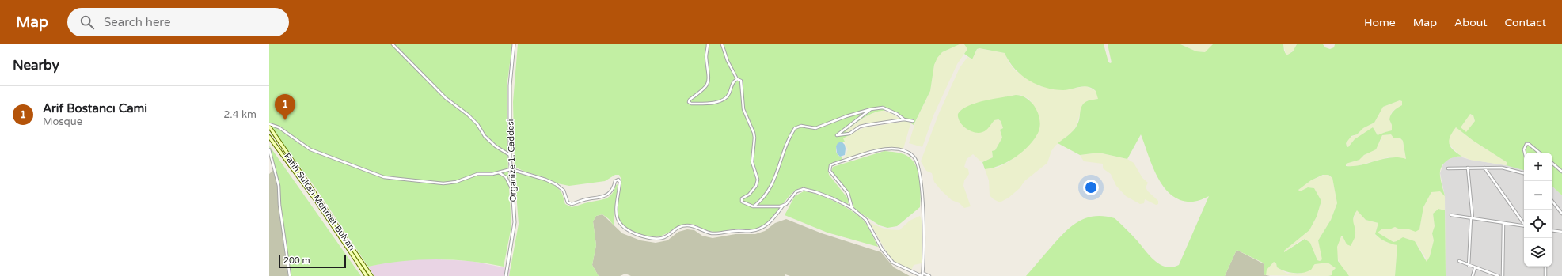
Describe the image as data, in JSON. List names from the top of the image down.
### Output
{
  "streets": {
    "main road": ["Fatih Sultan Mehmet Bulvarı"],
    "street": ["Organize 1. Caddesi"]
  },
  "scale_bar": "200 m",
  "page": {
    "header": "Map",
    "search": "Search here",
    "nav": [
      "Home",
      "Map",
      "About",
      "Contact"
    ],
    "heading": "Nearby",
    "list": [
      {
        "mark": "1",
        "name": "Arif Bostancı Cami",
        "note": "Mosque",
        "value": "2.4 km"
      }
    ],
    "pins": "1",
    "map_buttons": ["+", "−"],
    "scale": "200 m"
  }
}
